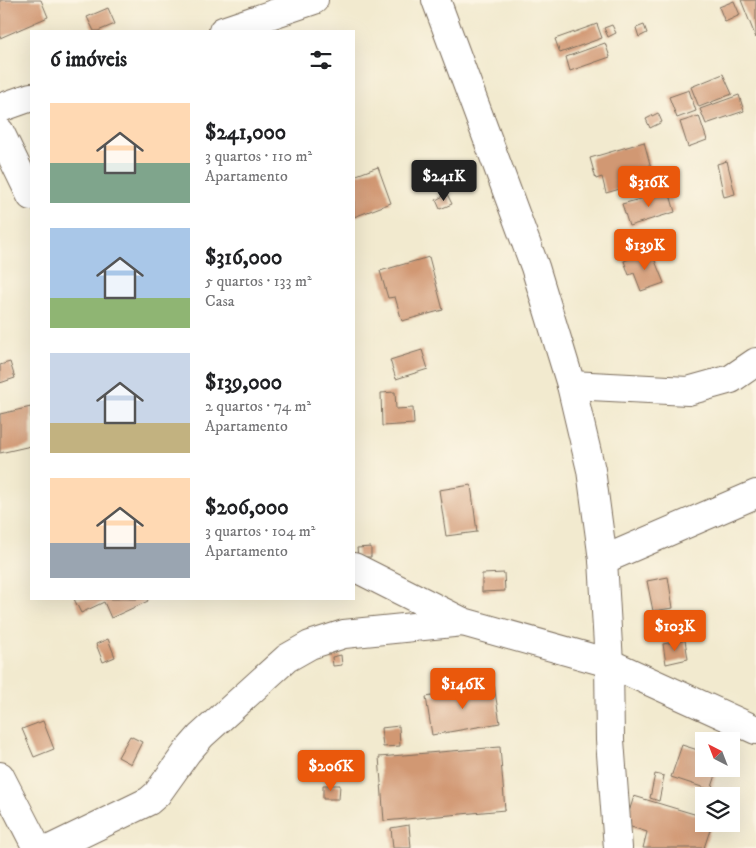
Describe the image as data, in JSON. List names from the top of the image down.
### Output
{
  "north": "top left",
  "page": {
    "heading": "6 imóveis",
    "list": [
      {
        "name": "$241,000",
        "note": "3 quartos · 110 m² · Apartamento"
      },
      {
        "name": "$316,000",
        "note": "5 quartos · 133 m² · Casa"
      },
      {
        "name": "$139,000",
        "note": "2 quartos · 74 m² · Apartamento"
      },
      {
        "name": "$206,000",
        "note": "3 quartos · 104 m² · Apartamento"
      }
    ],
    "price": [
      "$241K",
      "$316K",
      "$139K",
      "$103K",
      "$146K",
      "$206K"
    ]
  }
}
